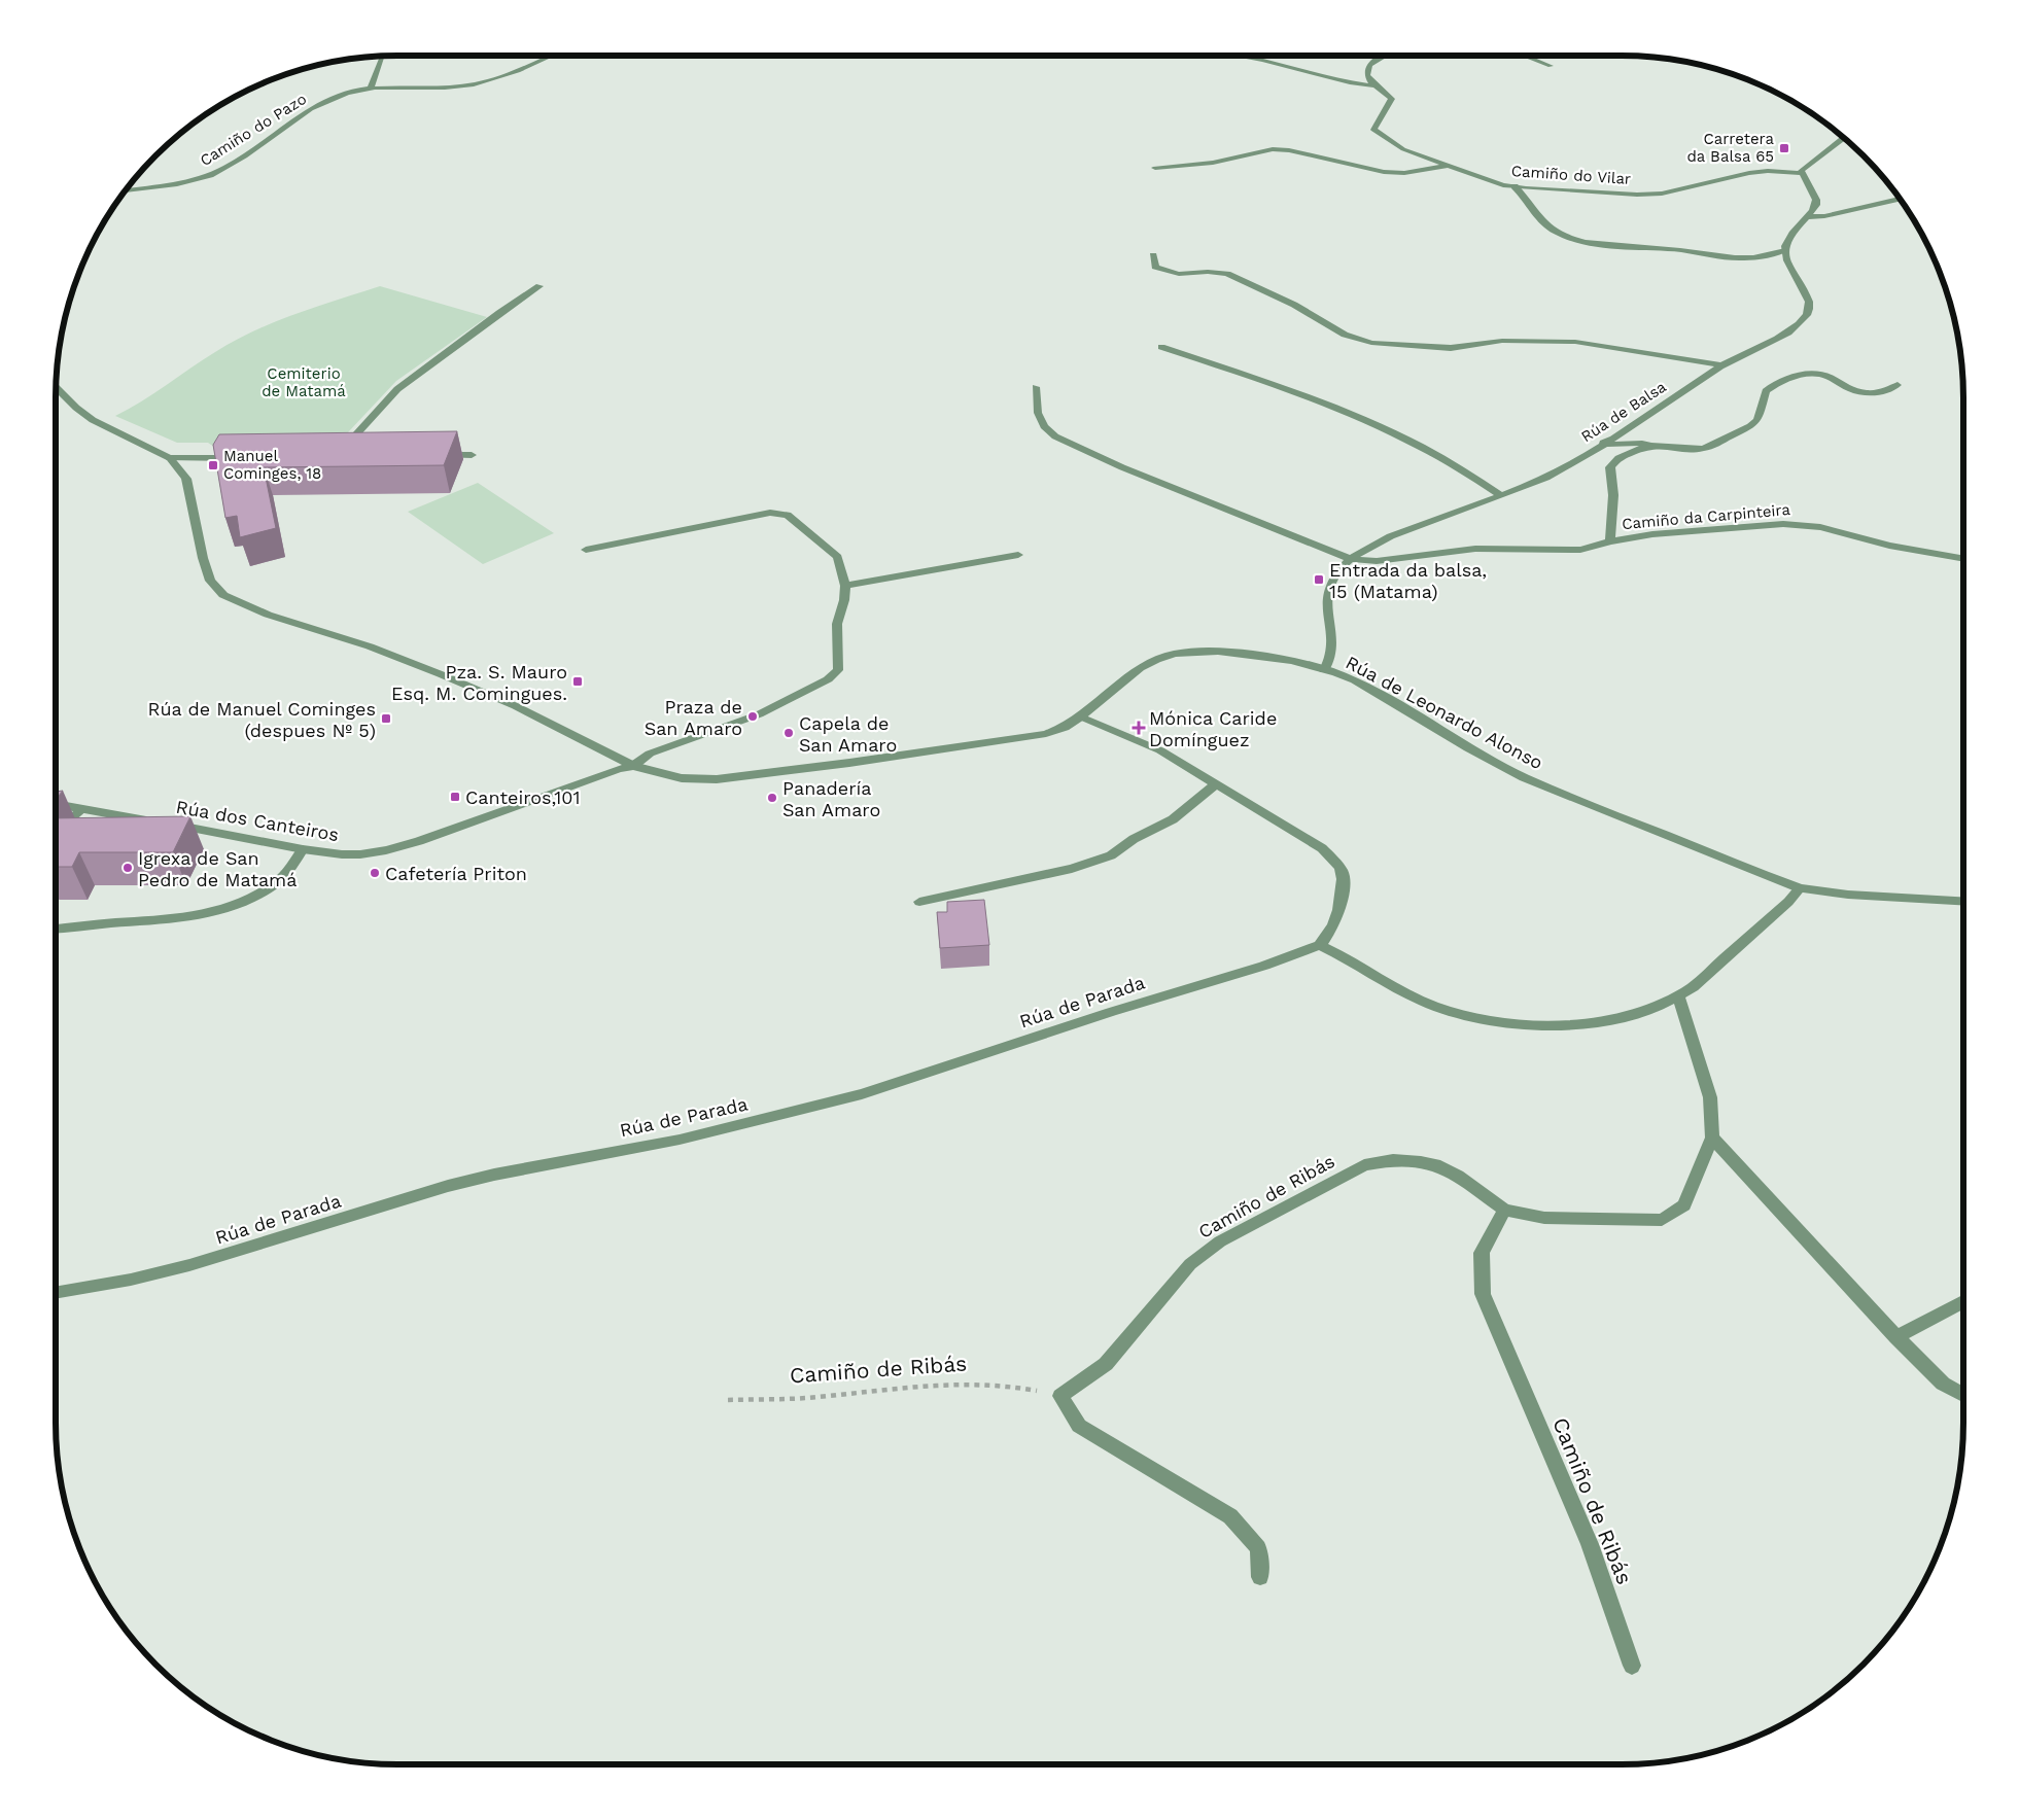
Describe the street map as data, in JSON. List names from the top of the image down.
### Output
{
  "streets": {
    "street": [
      "Camiño do Pazo",
      "Camiño do Vilar",
      "Rúa de Balsa",
      "Camiño da Carpinteira",
      "Rúa de Leonardo Alonso",
      "Rúa dos Canteiros",
      "Rúa de Parada",
      "Camiño de Ribás"
    ]
  },
  "crossings": [
    ["Rúa de Balsa", "Camiño da Carpinteira"],
    ["Rúa de Balsa", "Rúa de Leonardo Alonso"],
    ["Rúa de Leonardo Alonso", "Rúa dos Canteiros"]
  ],
  "parks": ["Cemiterio de Matamá"],
  "places": {
    "transit": [
      "Carretera da Balsa 65",
      "Manuel Cominges, 18",
      "Entrada da balsa, 15 (Matama)",
      "Pza. S. Mauro Esq. M. Comingues.",
      "Rúa de Manuel Cominges (despues Nº 5)",
      "Canteiros,101"
    ],
    "other": [
      "Praza de San Amaro",
      "Capela de San Amaro",
      "Panadería San Amaro",
      "Igrexa de San Pedro de Matamá",
      "Cafetería Priton"
    ],
    "health": ["Mónica Caride Domínguez"]
  }
}
